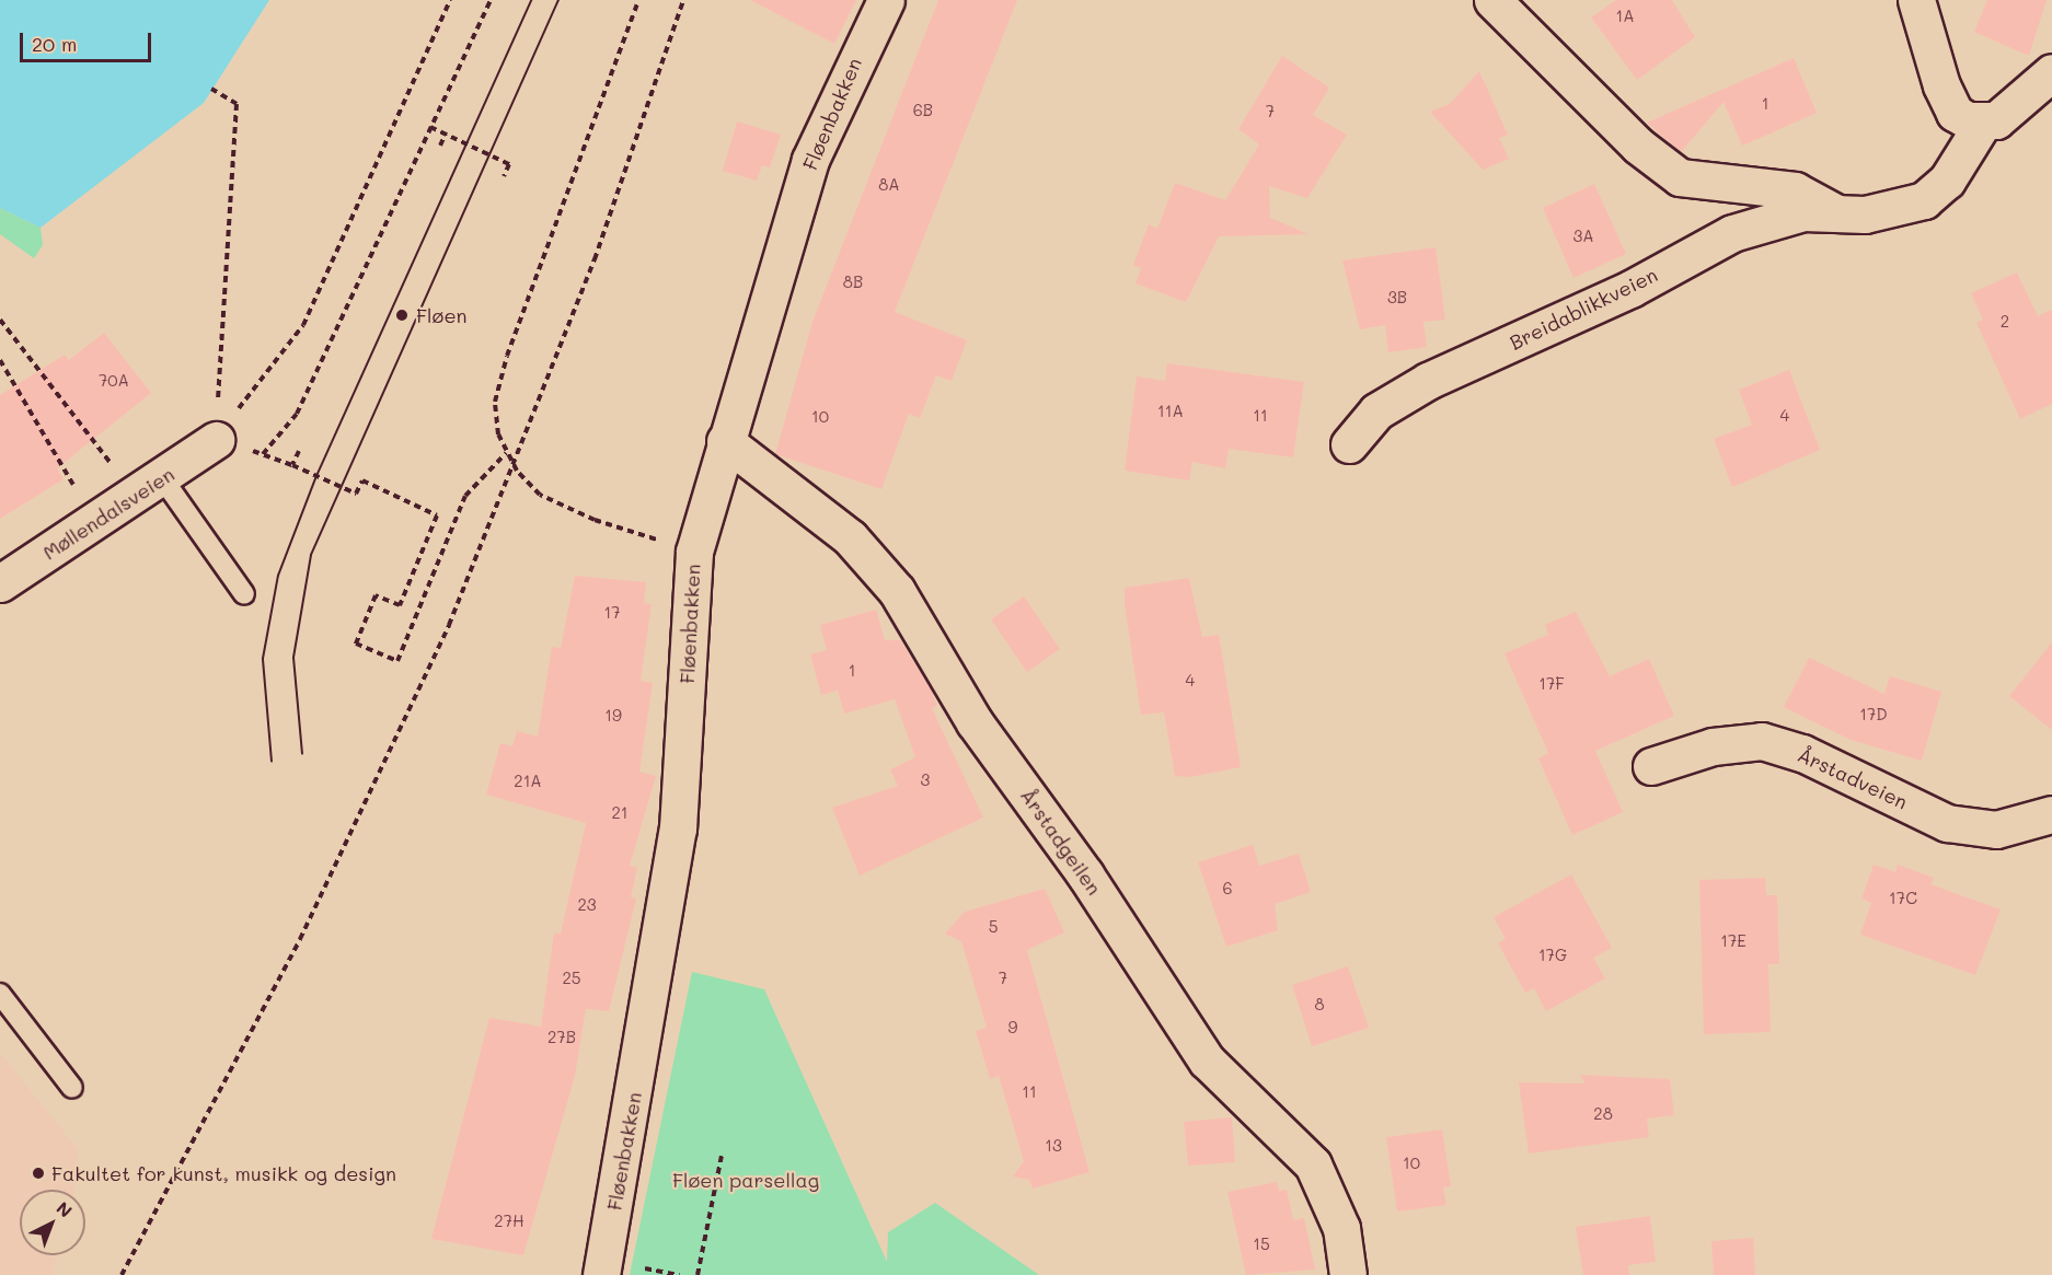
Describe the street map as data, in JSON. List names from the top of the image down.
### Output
{
  "streets": {
    "street": [
      "Fløenbakken",
      "Breidablikkveien",
      "Møllendalsveien",
      "Årstadveien",
      "Årstadgeilen"
    ]
  },
  "crossings": [
    ["Fløenbakken", "Årstadgeilen"]
  ],
  "parks": ["Fløen parsellag"],
  "places": ["Fløen", "Fakultet for kunst, musikk og design"],
  "house_numbers": [
    "1A",
    "1",
    "6B",
    "7",
    "8A",
    "3A",
    "8B",
    "3B",
    "2",
    "70A",
    "11A",
    "11",
    "4",
    "10",
    "17",
    "1",
    "4",
    "17F",
    "17D",
    "19",
    "3",
    "21A",
    "21",
    "6",
    "17C",
    "23",
    "5",
    "17E",
    "17G",
    "25",
    "7",
    "8",
    "9",
    "27B",
    "11",
    "28",
    "13",
    "10",
    "27H",
    "15"
  ],
  "scale_bar": "20 m",
  "north": "top right"
}
